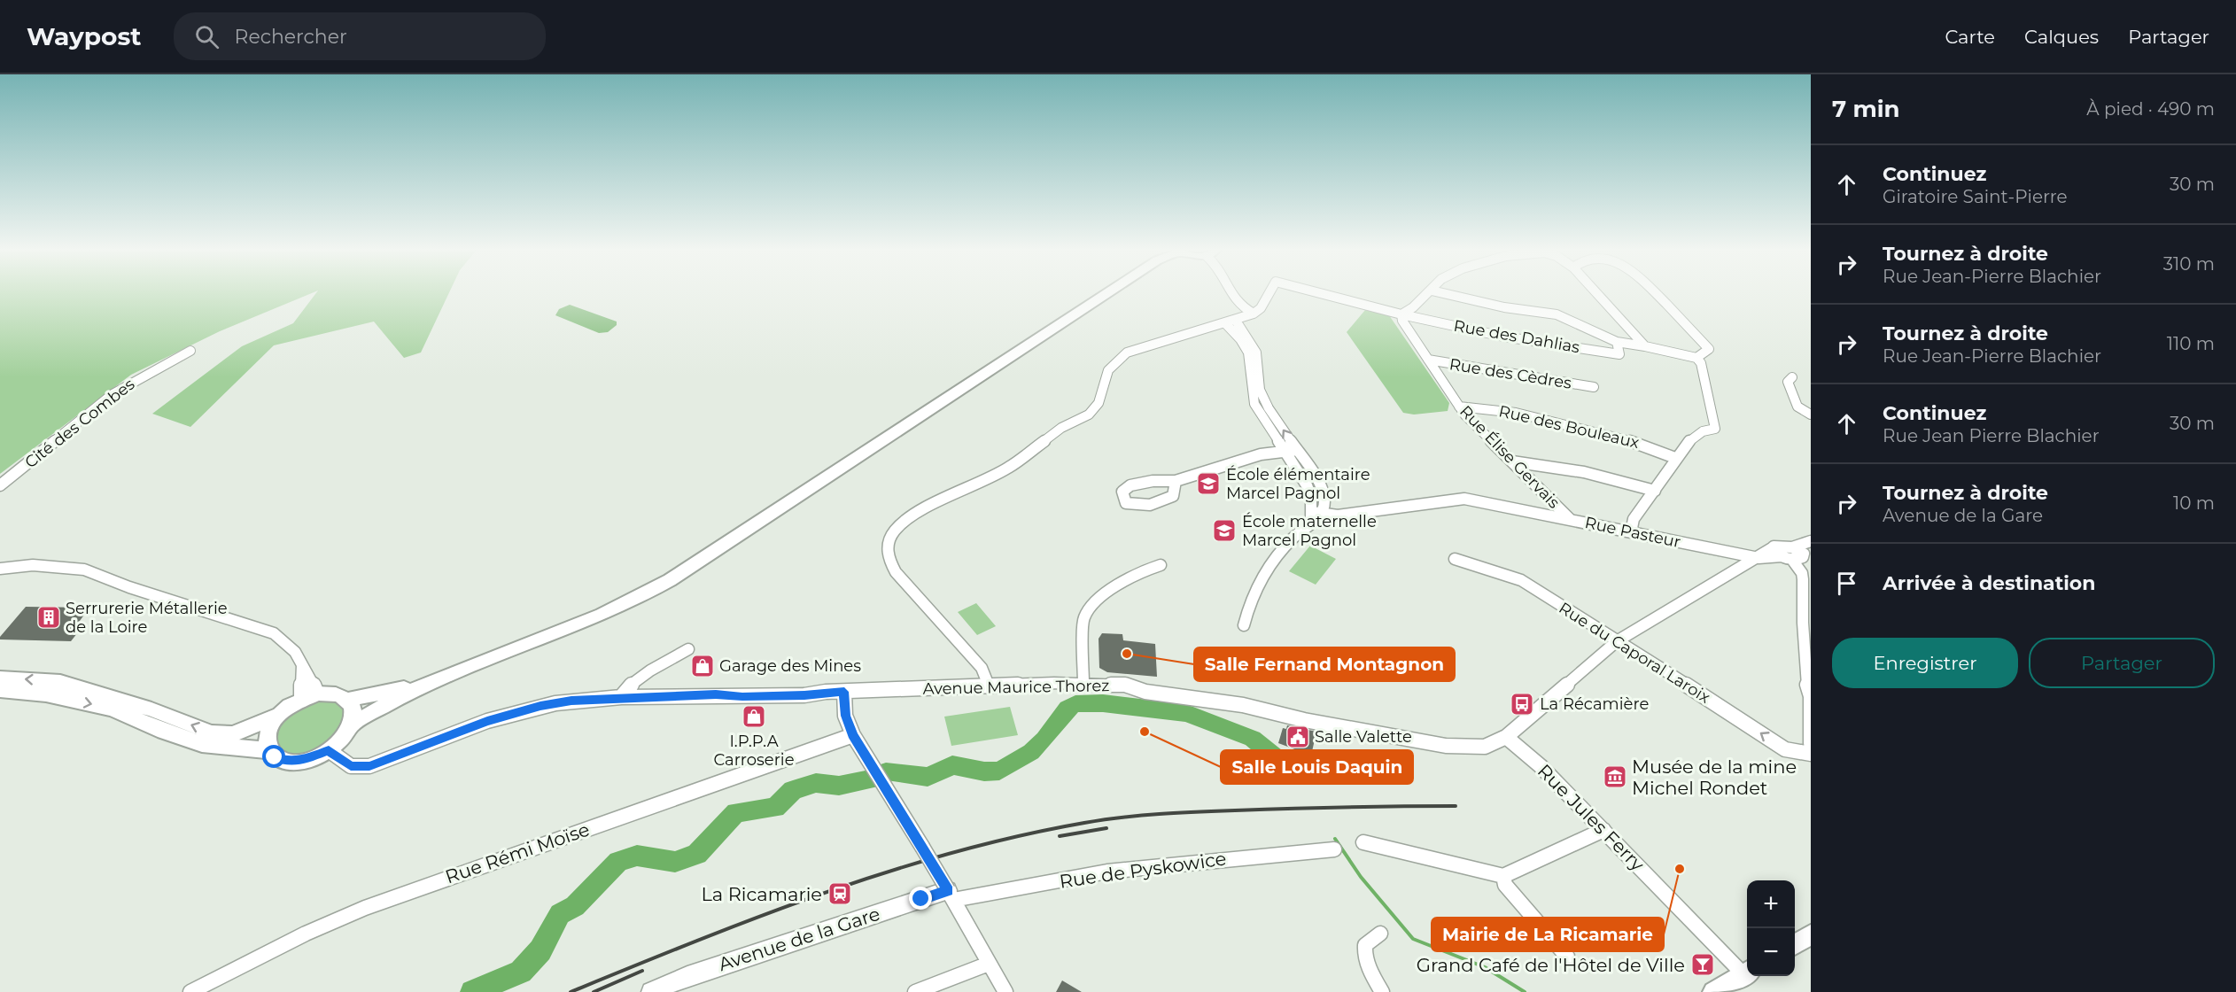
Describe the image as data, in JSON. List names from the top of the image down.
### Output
{
  "streets": {
    "street": [
      "Rue des Dahlias",
      "Rue des Cèdres",
      "Cité des Combes",
      "Rue des Bouleaux",
      "Rue Élise Gervais",
      "Rue Pasteur",
      "Rue du Caporal Laroix",
      "Avenue Maurice Thorez",
      "Rue Jules Ferry",
      "Rue Rémi Moïse",
      "Rue de Pyskowice",
      "Avenue de la Gare"
    ]
  },
  "crossings": [
    ["Rue des Dahlias", "Rue Élise Gervais"],
    ["Rue des Cèdres", "Rue Élise Gervais"],
    ["Rue des Bouleaux", "Rue Élise Gervais"],
    ["Rue Élise Gervais", "Rue Pasteur"],
    ["Rue Pasteur", "Avenue Maurice Thorez"],
    ["Rue du Caporal Laroix", "Avenue Maurice Thorez"],
    ["Avenue Maurice Thorez", "Rue Jules Ferry"],
    ["Rue de Pyskowice", "Avenue de la Gare"]
  ],
  "one_way": ["Rue du Caporal Laroix"],
  "places": {
    "school or university": ["École élémentaire Marcel Pagnol", "École maternelle Marcel Pagnol"],
    "building": ["Serrurerie Métallerie de la Loire"],
    "other": ["Salle Fernand Montagnon", "Salle Louis Daquin", "Mairie de La Ricamarie"],
    "shop": ["Garage des Mines", "I.P.P.A Carroserie"],
    "bus stop": ["La Récamière"],
    "public building": ["Salle Valette"],
    "museum": ["Musée de la mine Michel Rondet"],
    "station": ["La Ricamarie"],
    "bar": ["Grand Café de l'Hôtel de Ville"]
  },
  "page": {
    "header": "Waypost",
    "search": "Rechercher",
    "nav": ["Carte", "Calques", "Partager"],
    "heading": ["7 min", "À pied · 490 m"],
    "list": [
      ["Continuez", "Giratoire Saint-Pierre", "30 m"],
      ["Tournez à droite", "Rue Jean-Pierre Blachier", "310 m"],
      ["Tournez à droite", "Rue Jean-Pierre Blachier", "110 m"],
      ["Continuez", "Rue Jean Pierre Blachier", "30 m"],
      ["Tournez à droite", "Avenue de la Gare", "10 m"],
      "Arrivée à destination"
    ],
    "buttons": ["Enregistrer", "Partager"],
    "map_buttons": ["+", "−"]
  }
}
